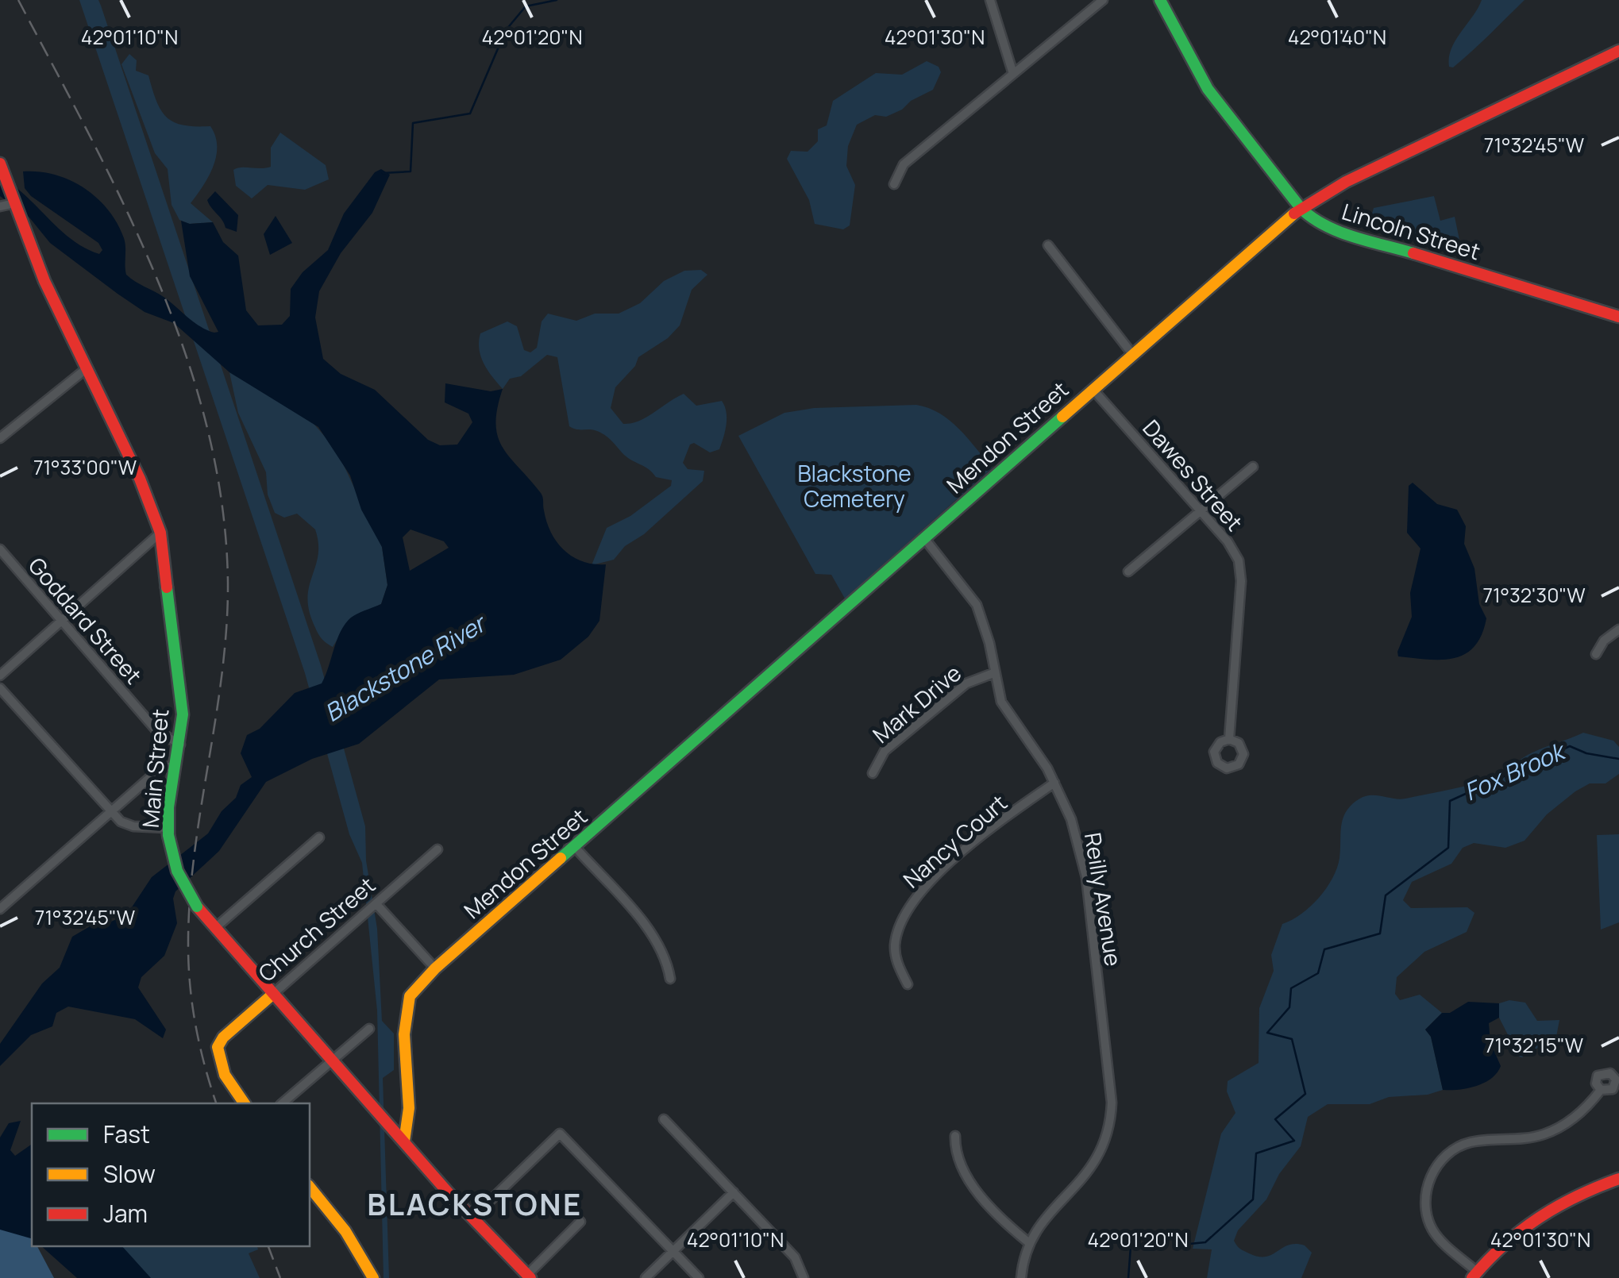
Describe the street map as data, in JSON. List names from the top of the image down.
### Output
{
  "streets": {
    "main road": [
      "Lincoln Street",
      "Mendon Street",
      "Main Street",
      "Church Street"
    ],
    "street": [
      "Dawes Street",
      "Goddard Street",
      "Mark Drive",
      "Nancy Court",
      "Reilly Avenue"
    ]
  },
  "crossings": [
    ["Lincoln Street", "Mendon Street"],
    ["Mendon Street", "Dawes Street"],
    ["Mendon Street", "Main Street"],
    ["Mendon Street", "Reilly Avenue"],
    ["Goddard Street", "Main Street"],
    ["Mark Drive", "Reilly Avenue"],
    ["Main Street", "Church Street"],
    ["Nancy Court", "Reilly Avenue"]
  ],
  "districts": ["BLACKSTONE"],
  "water": ["Blackstone River", "Fox Brook"],
  "parks": ["Blackstone Cemetery"],
  "legend": ["Fast", "Slow", "Jam"],
  "coordinates": [
    "42°01'10\"N",
    "42°01'20\"N",
    "42°01'30\"N",
    "42°01'40\"N",
    "71°32'45\"W",
    "71°33'00\"W",
    "71°32'30\"W",
    "71°32'15\"W"
  ]
}
